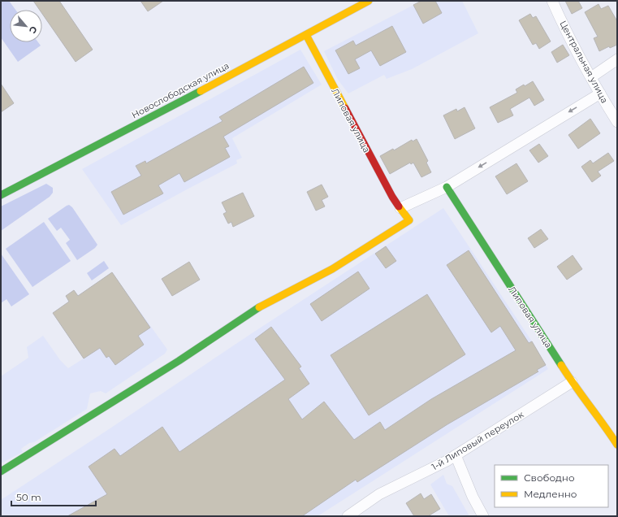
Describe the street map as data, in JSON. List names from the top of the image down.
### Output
{
  "streets": {
    "street": [
      "Центральная улица",
      "Новослободская улица",
      "Липовая улица",
      "1-й Липовый переулок"
    ]
  },
  "crossings": [
    ["Новослободская улица", "Липовая улица"],
    ["Липовая улица", "1-й Липовый переулок"]
  ],
  "legend": ["Свободно", "Медленно"],
  "scale_bar": "50 m",
  "north": "bottom right"
}
